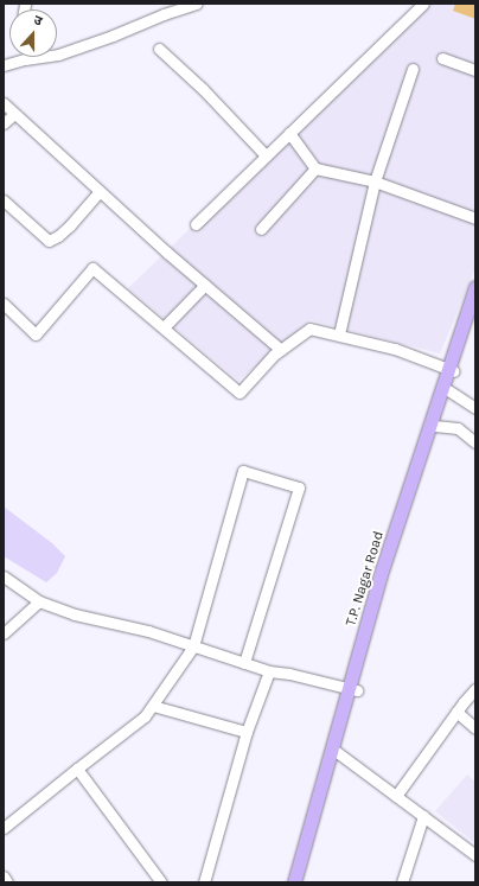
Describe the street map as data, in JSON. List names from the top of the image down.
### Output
{
  "streets": {
    "main road": ["T.P. Nagar Road"]
  },
  "north": "top"
}
